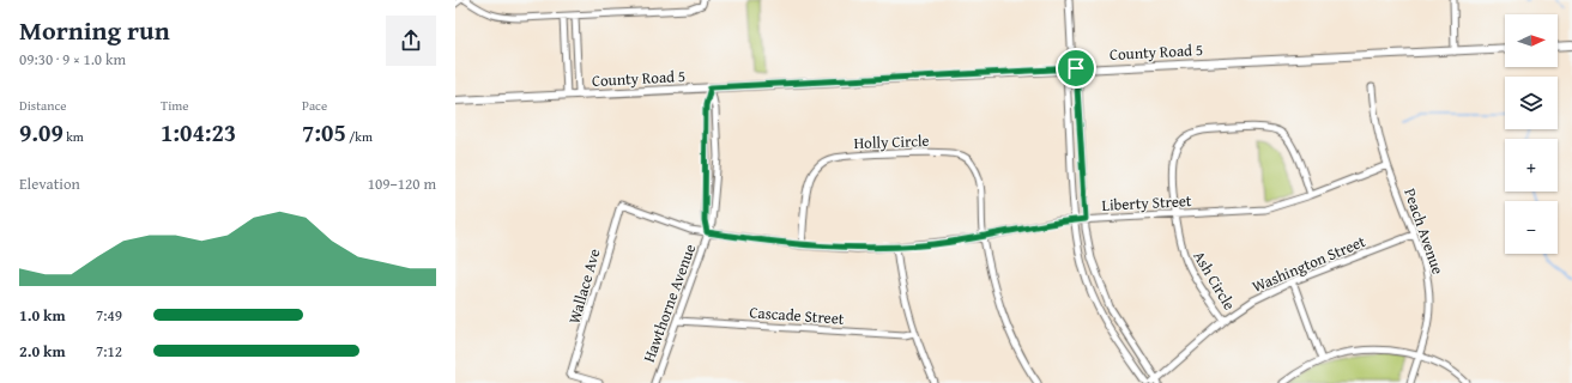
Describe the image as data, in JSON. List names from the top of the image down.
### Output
{
  "streets": {
    "street": [
      "County Road 5",
      "Holly Circle",
      "Liberty Street",
      "Peach Avenue",
      "Washington Street",
      "Ash Circle",
      "Wallace Ave",
      "Hawthorne Avenue",
      "Cascade Street"
    ]
  },
  "crossings": [
    ["County Road 5", "Hawthorne Avenue"],
    ["Holly Circle", "Liberty Street"],
    ["Liberty Street", "Peach Avenue"],
    ["Liberty Street", "Ash Circle"],
    ["Liberty Street", "Wallace Ave"],
    ["Liberty Street", "Hawthorne Avenue"],
    ["Peach Avenue", "Washington Street"],
    ["Washington Street", "Ash Circle"],
    ["Hawthorne Avenue", "Cascade Street"]
  ],
  "north": "right",
  "page": {
    "heading": ["Morning run", "09:30 · 9 × 1.0 km"],
    "map_buttons": ["+", "−"],
    "stats": [
      ["Distance", "9.09 km"],
      ["Time", "1:04:23"],
      ["Pace", "7:05 /km"]
    ],
    "chart": ["Elevation", "109–120 m"],
    "list": [
      {
        "name": "1.0 km",
        "note": "7:49"
      },
      {
        "name": "2.0 km",
        "note": "7:12"
      }
    ]
  }
}
